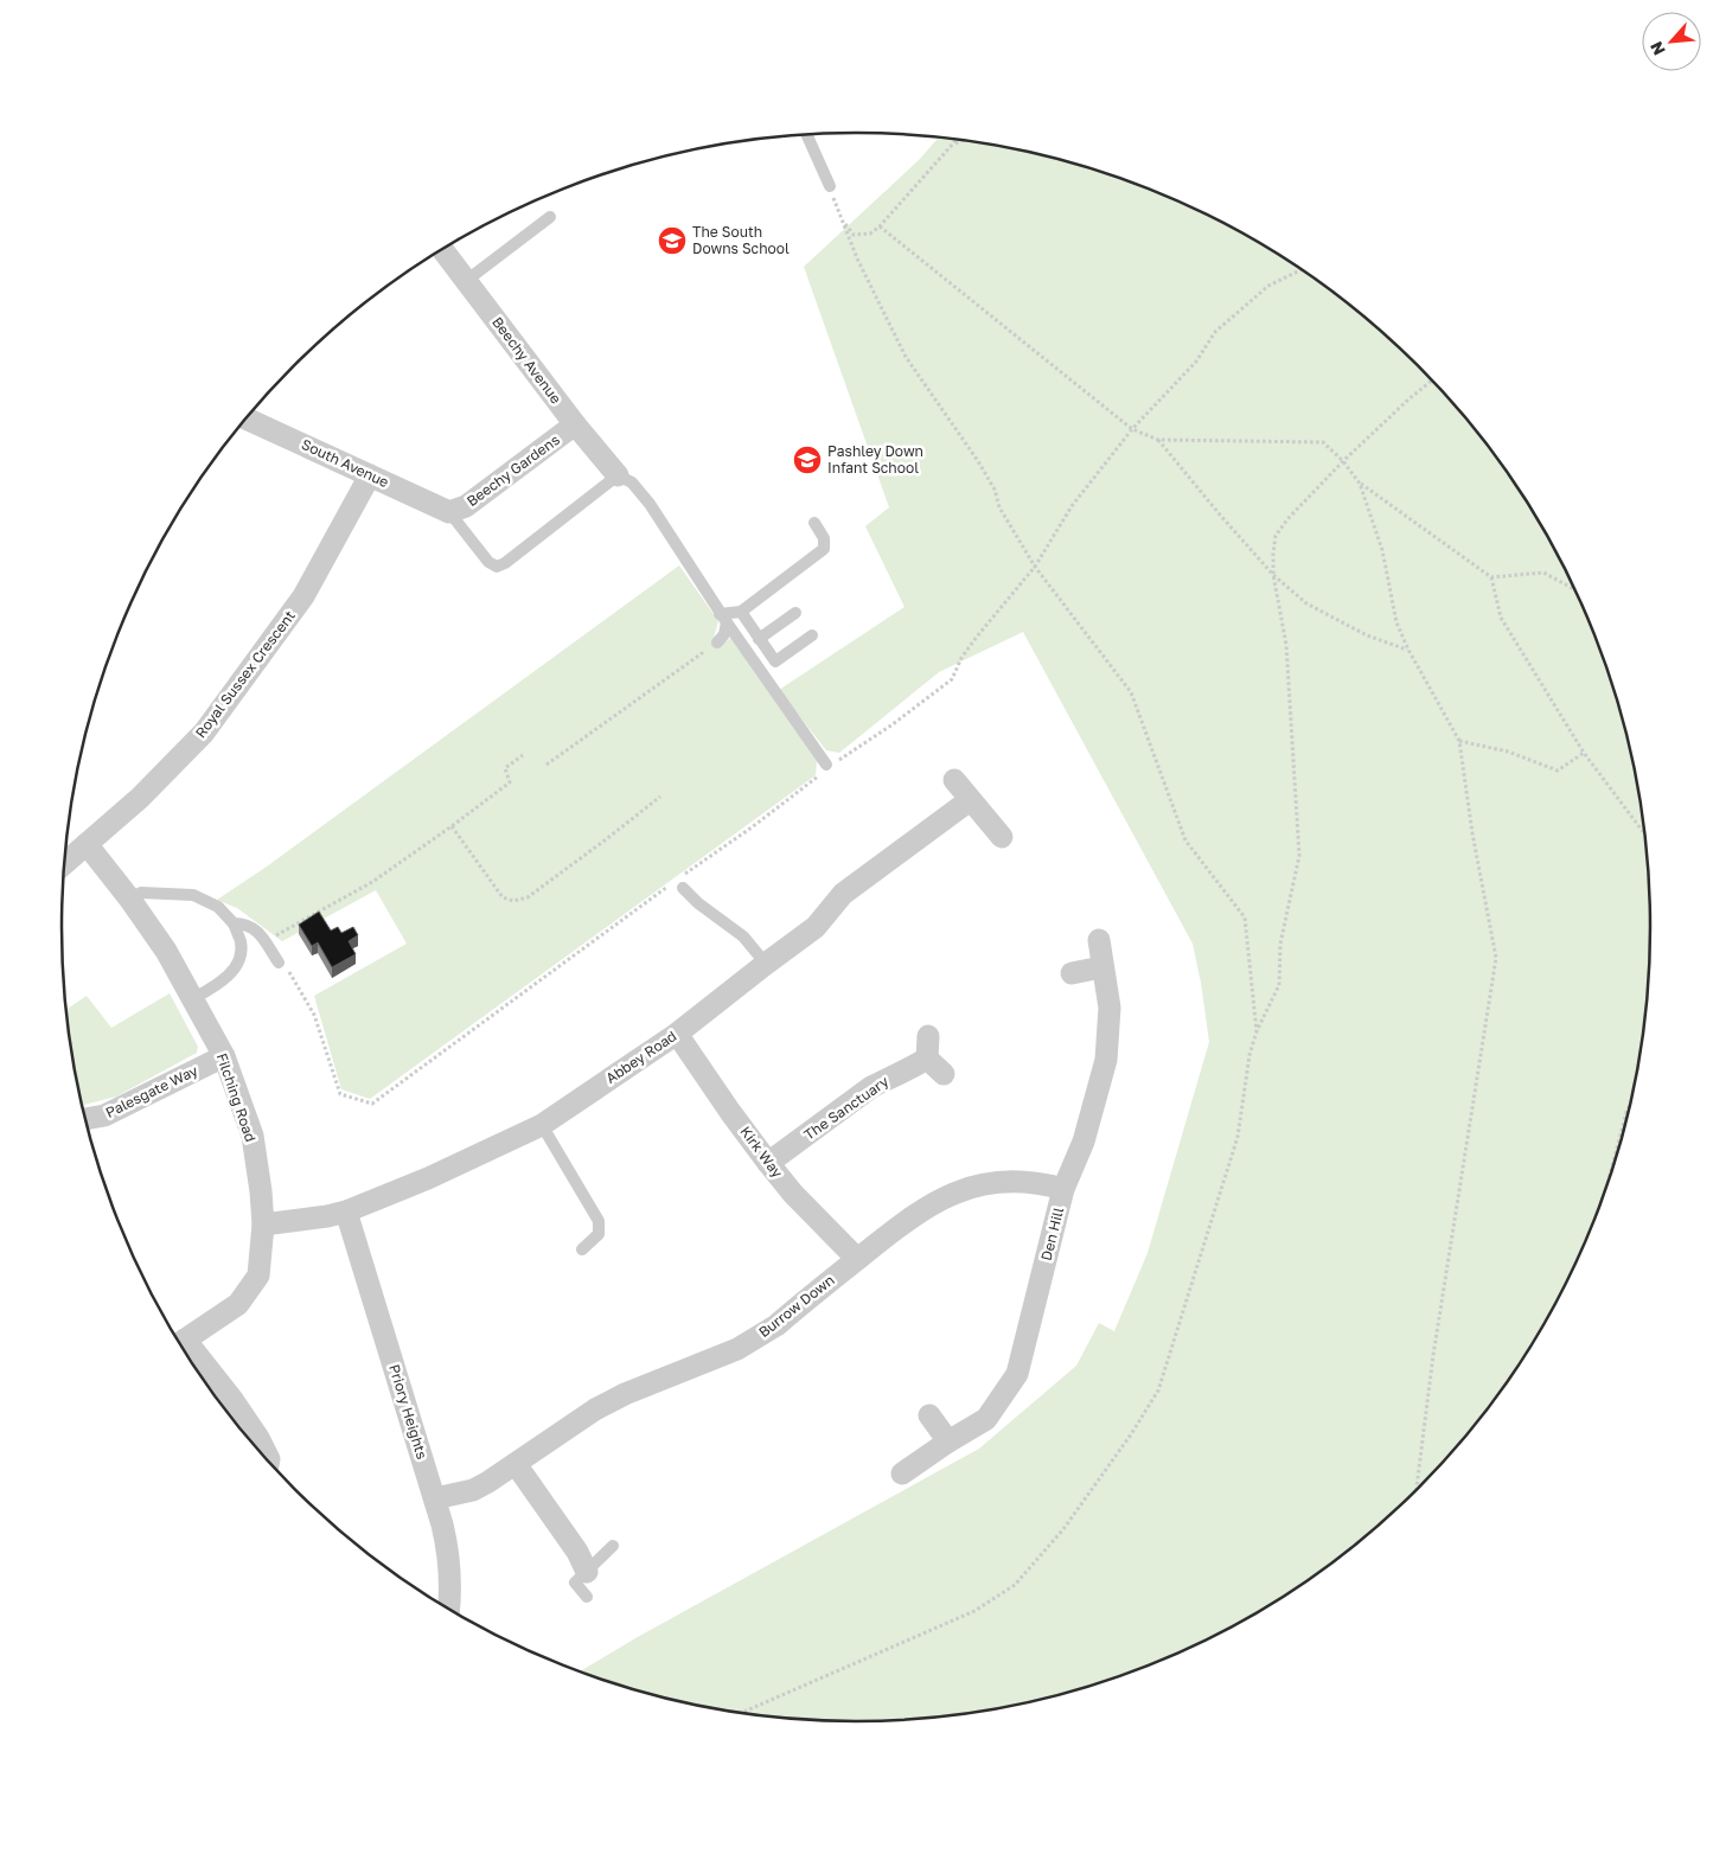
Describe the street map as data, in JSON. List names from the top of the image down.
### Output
{
  "streets": {
    "street": [
      "Beechy Avenue",
      "South Avenue",
      "Beechy Gardens",
      "Royal Sussex Crescent",
      "Abbey Road",
      "Palesgate Way",
      "Filching Road",
      "The Sanctuary",
      "Kirk Way",
      "Den Hill",
      "Burrow Down",
      "Priory Heights"
    ]
  },
  "crossings": [
    ["Beechy Avenue", "Beechy Gardens"],
    ["South Avenue", "Beechy Gardens"],
    ["South Avenue", "Royal Sussex Crescent"],
    ["Royal Sussex Crescent", "Filching Road"],
    ["Abbey Road", "Filching Road"],
    ["Abbey Road", "Kirk Way"],
    ["Abbey Road", "Priory Heights"],
    ["Palesgate Way", "Filching Road"],
    ["The Sanctuary", "Kirk Way"],
    ["Kirk Way", "Burrow Down"],
    ["Den Hill", "Burrow Down"],
    ["Burrow Down", "Priory Heights"]
  ],
  "places": {
    "school or university": ["The South Downs School", "Pashley Down Infant School"]
  },
  "north": "bottom left"
}
